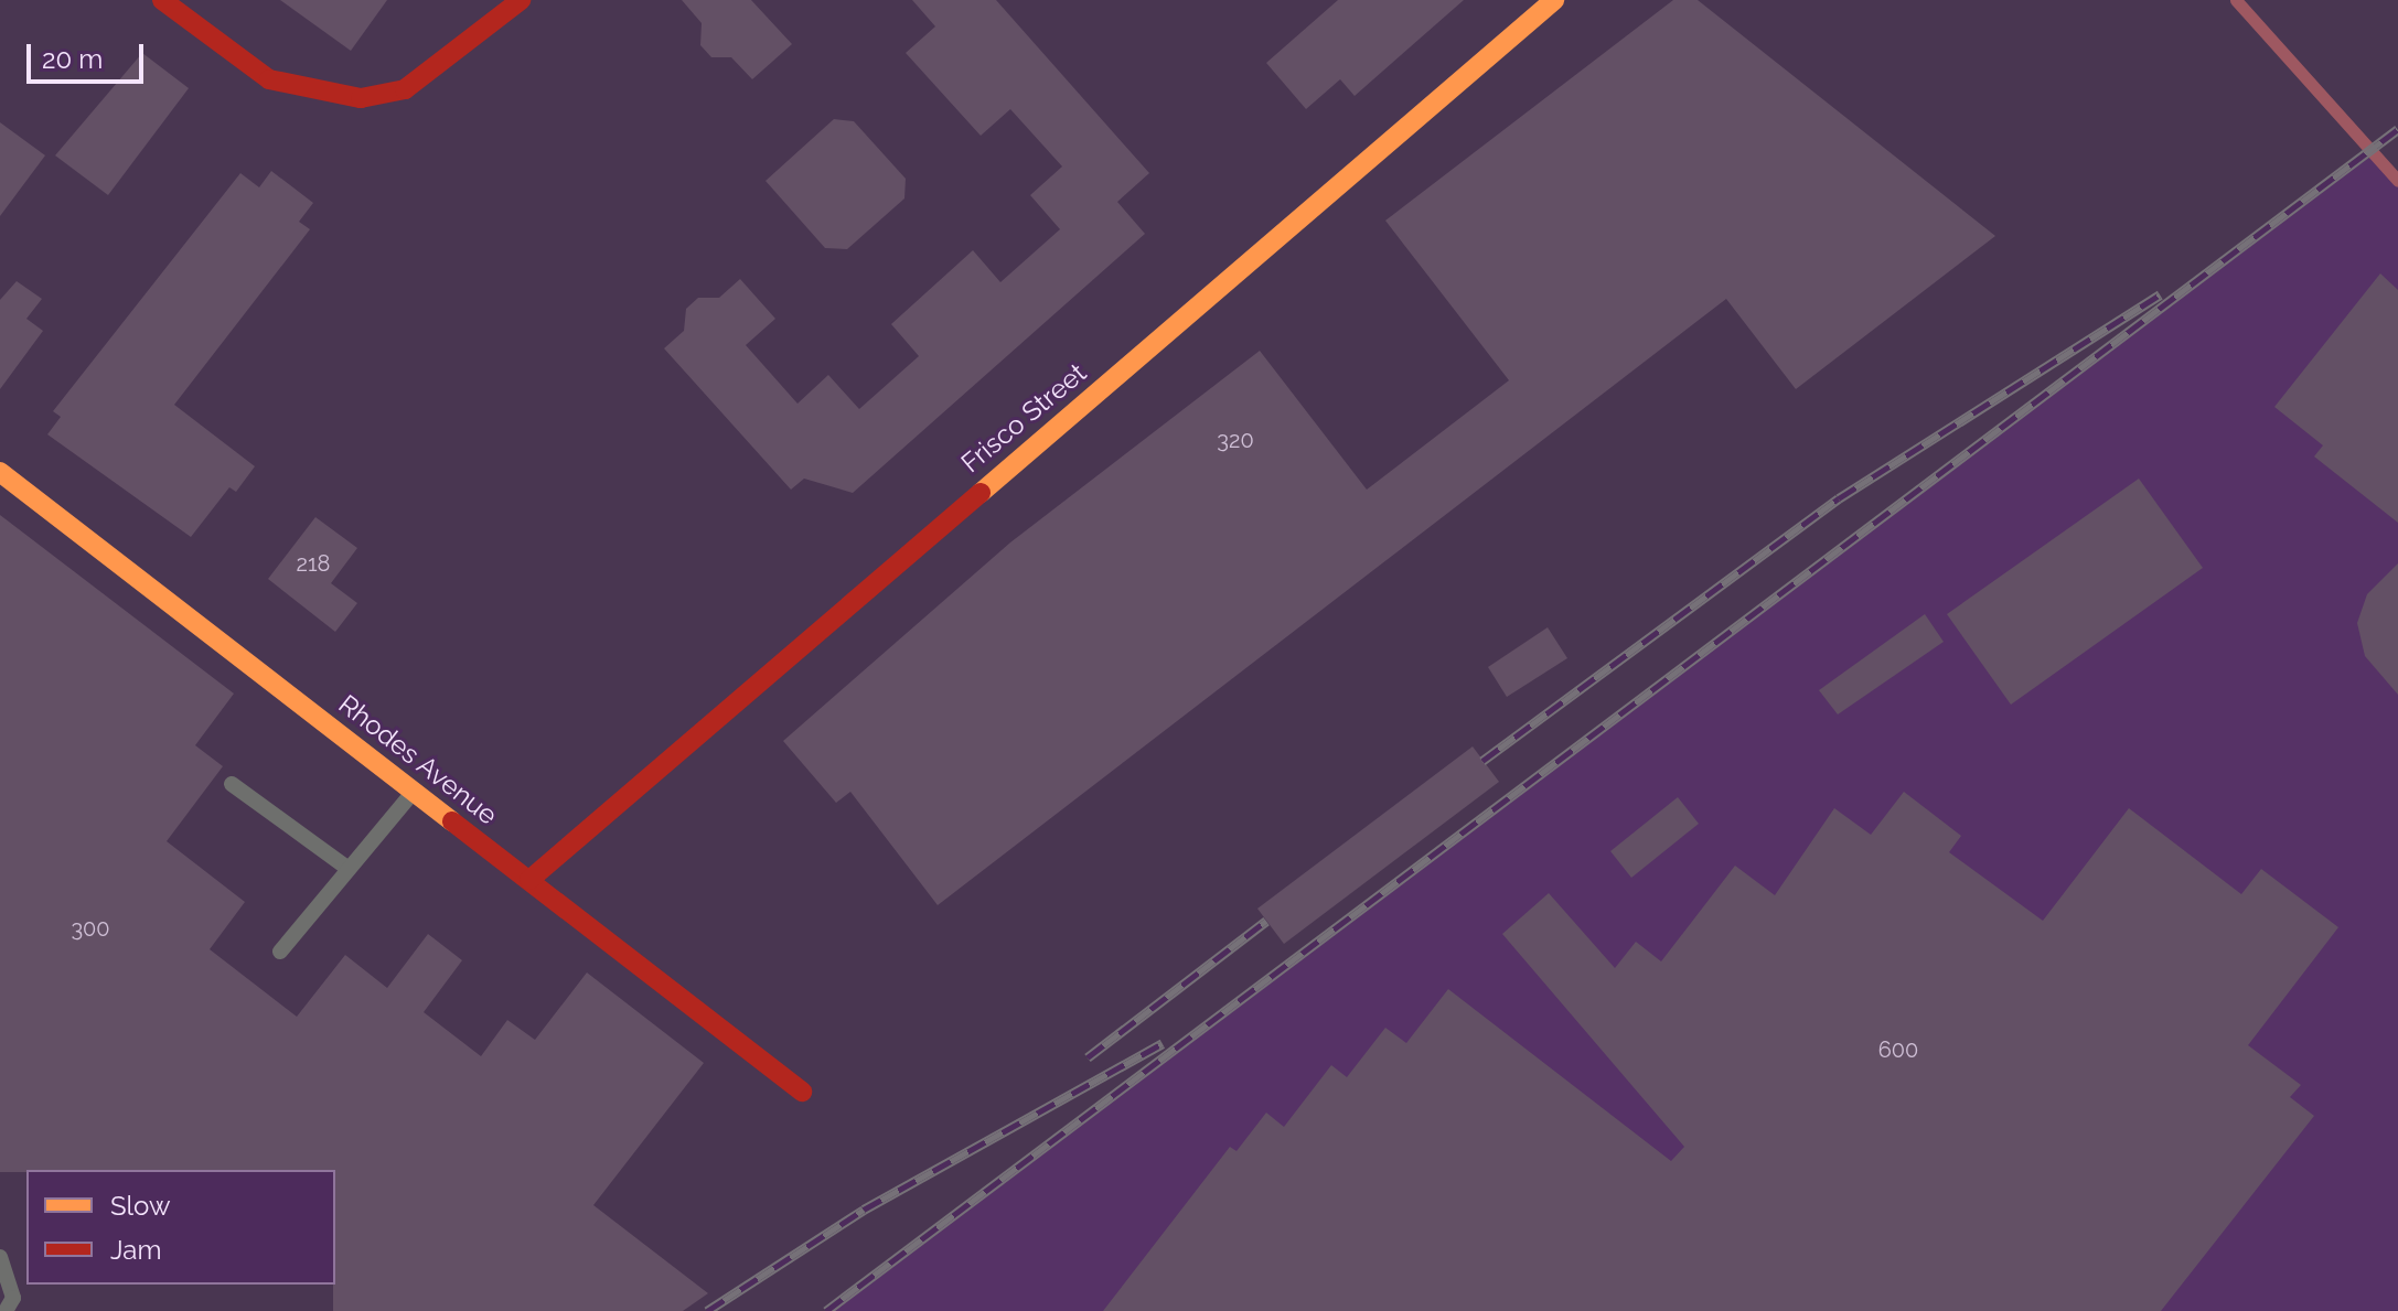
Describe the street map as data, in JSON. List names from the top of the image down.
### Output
{
  "streets": {
    "street": ["Frisco Street", "Rhodes Avenue"]
  },
  "crossings": [
    ["Frisco Street", "Rhodes Avenue"]
  ],
  "house_numbers": [
    "320",
    "218",
    "300",
    "600"
  ],
  "legend": ["Slow", "Jam"],
  "scale_bar": "20 m"
}
